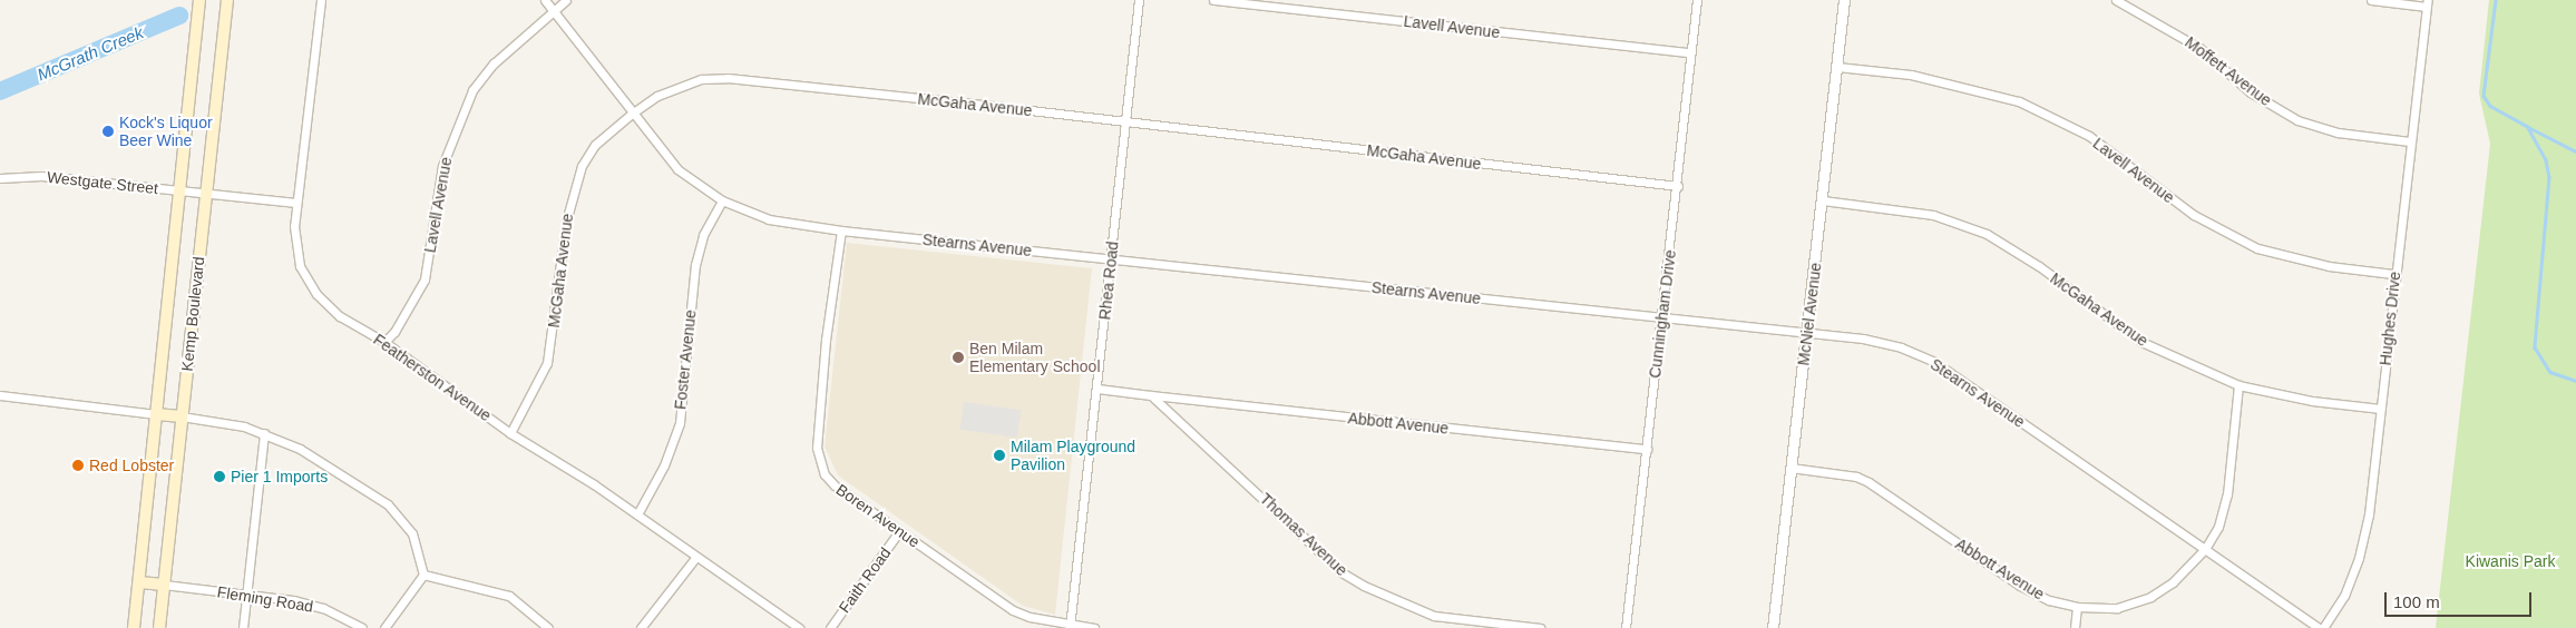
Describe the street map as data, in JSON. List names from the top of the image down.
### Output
{
  "streets": {
    "main road": ["Kemp Boulevard"],
    "street": [
      "Lavell Avenue",
      "Moffett Avenue",
      "McGaha Avenue",
      "Westgate Street",
      "Stearns Avenue",
      "Rhea Road",
      "Cunningham Drive",
      "McNiel Avenue",
      "Hughes Drive",
      "Foster Avenue",
      "Featherston Avenue",
      "Abbott Avenue",
      "Boren Avenue",
      "Thomas Avenue",
      "Faith Road",
      "Fleming Road"
    ]
  },
  "crossings": [
    ["Lavell Avenue", "Stearns Avenue"],
    ["Lavell Avenue", "Cunningham Drive"],
    ["Lavell Avenue", "McNiel Avenue"],
    ["Lavell Avenue", "Hughes Drive"],
    ["Lavell Avenue", "Featherston Avenue"],
    ["Moffett Avenue", "Hughes Drive"],
    ["McGaha Avenue", "Stearns Avenue"],
    ["McGaha Avenue", "Rhea Road"],
    ["McGaha Avenue", "Cunningham Drive"],
    ["McGaha Avenue", "McNiel Avenue"],
    ["McGaha Avenue", "Hughes Drive"],
    ["McGaha Avenue", "Featherston Avenue"],
    ["McGaha Avenue", "Abbott Avenue"],
    ["Westgate Street", "Kemp Boulevard"],
    ["Westgate Street", "Featherston Avenue"],
    ["Stearns Avenue", "Rhea Road"],
    ["Stearns Avenue", "Cunningham Drive"],
    ["Stearns Avenue", "McNiel Avenue"],
    ["Stearns Avenue", "Foster Avenue"],
    ["Stearns Avenue", "Abbott Avenue"],
    ["Stearns Avenue", "Boren Avenue"],
    ["Rhea Road", "Boren Avenue"],
    ["Kemp Boulevard", "Fleming Road"],
    ["Cunningham Drive", "Abbott Avenue"],
    ["McNiel Avenue", "Abbott Avenue"],
    ["Foster Avenue", "Featherston Avenue"],
    ["Abbott Avenue", "Thomas Avenue"],
    ["Boren Avenue", "Faith Road"]
  ],
  "water": ["McGrath Creek"],
  "parks": ["Kiwanis Park"],
  "places": [
    "Kock's Liquor Beer Wine",
    "Ben Milam Elementary School",
    "Milam Playground Pavilion",
    "Red Lobster",
    "Pier 1 Imports"
  ],
  "scale_bar": "100 m"
}
